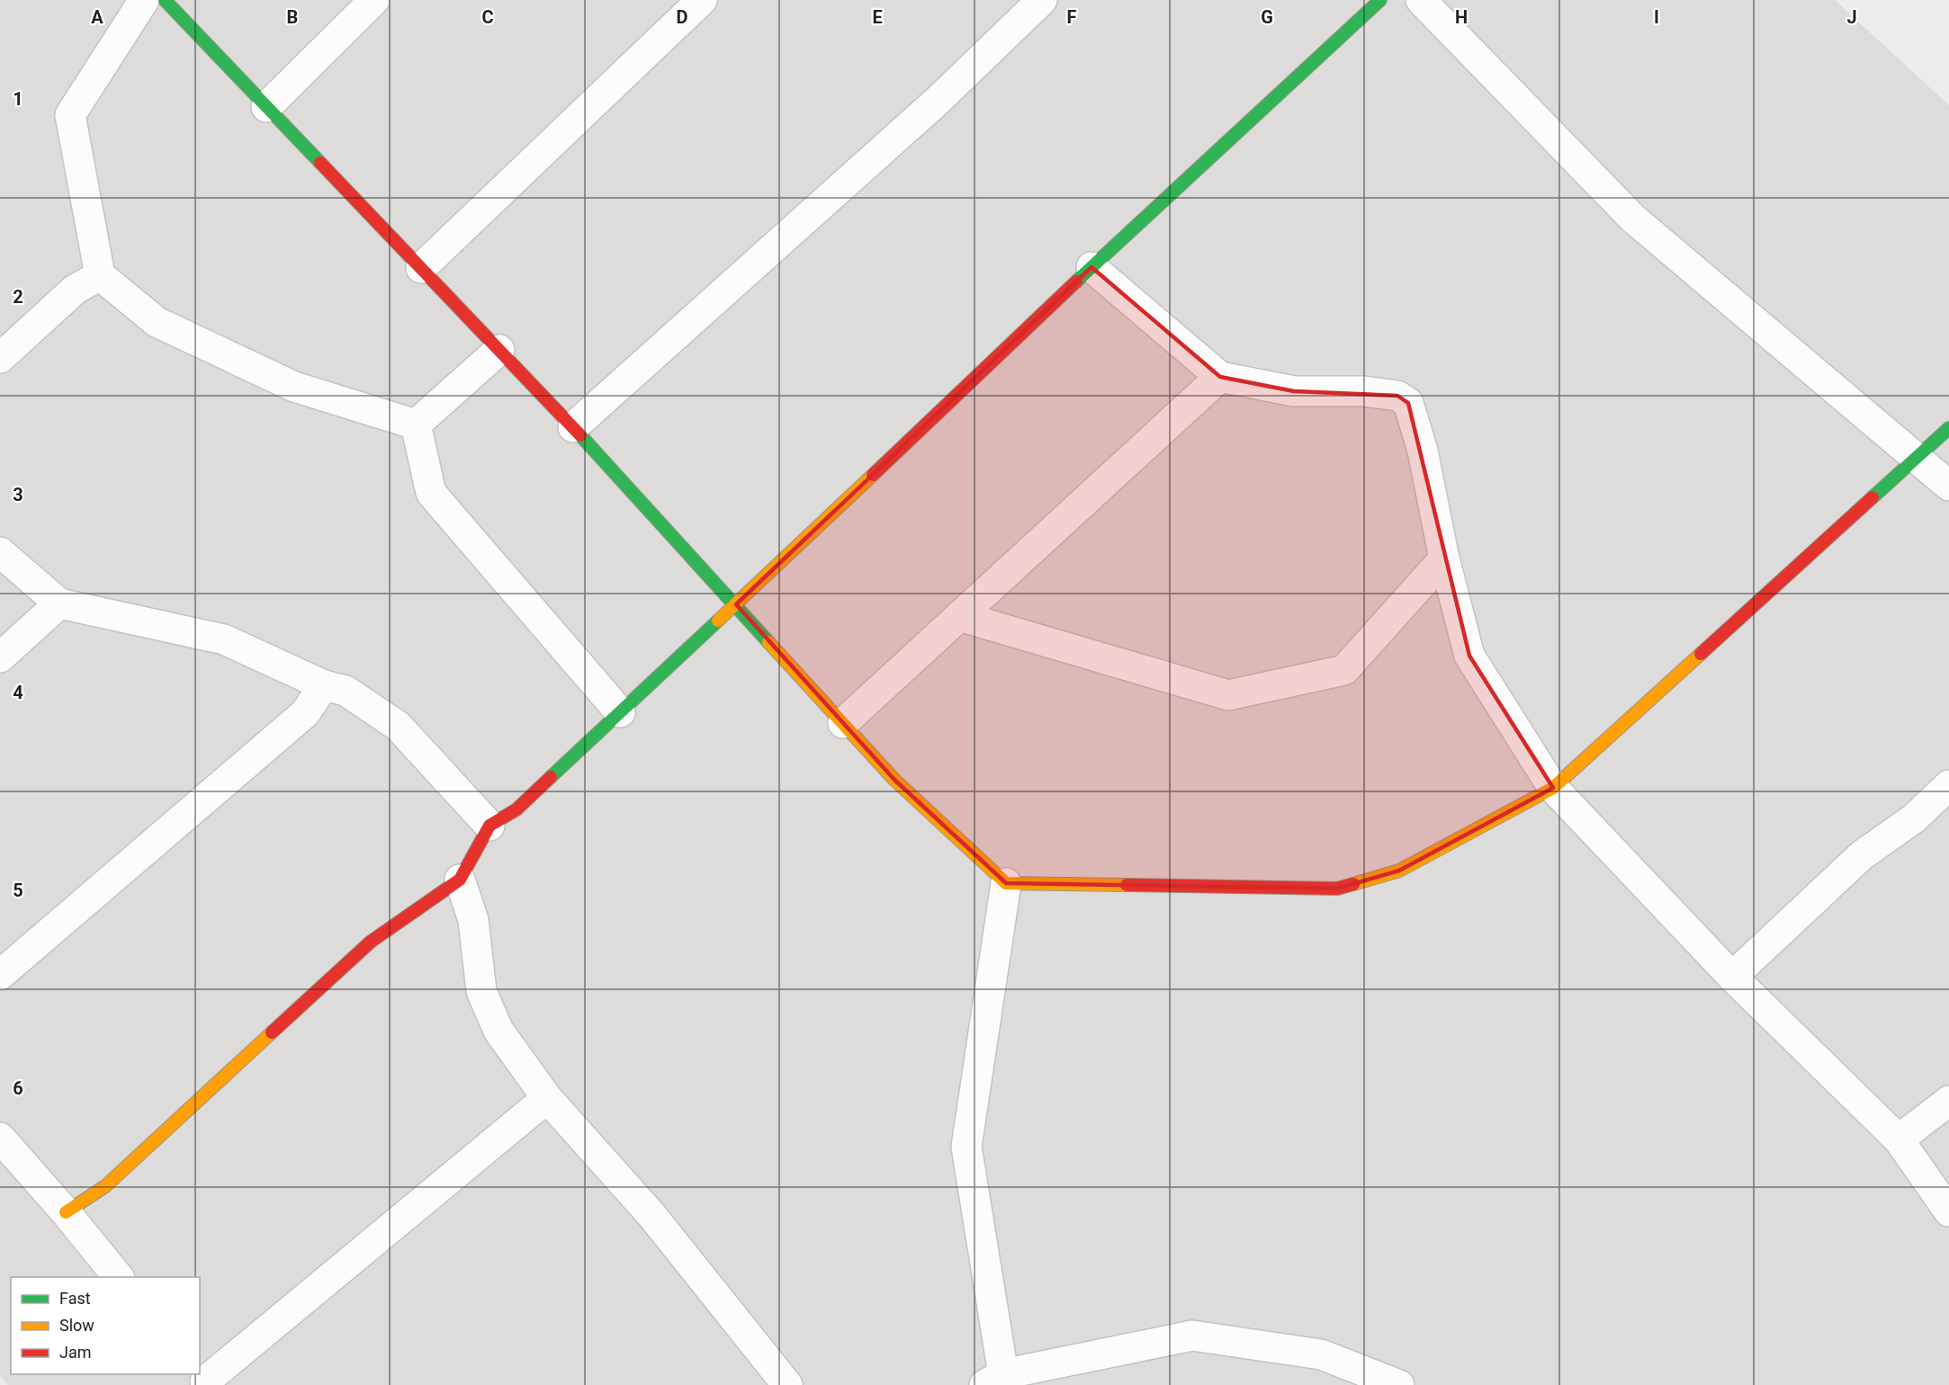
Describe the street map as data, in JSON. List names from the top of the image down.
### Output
{
  "legend": ["Fast", "Slow", "Jam"],
  "grid": {
    "columns": [
      "A",
      "B",
      "C",
      "D",
      "E",
      "F",
      "G",
      "H",
      "I",
      "J"
    ],
    "rows": [
      "1",
      "2",
      "3",
      "4",
      "5",
      "6"
    ]
  }
}
